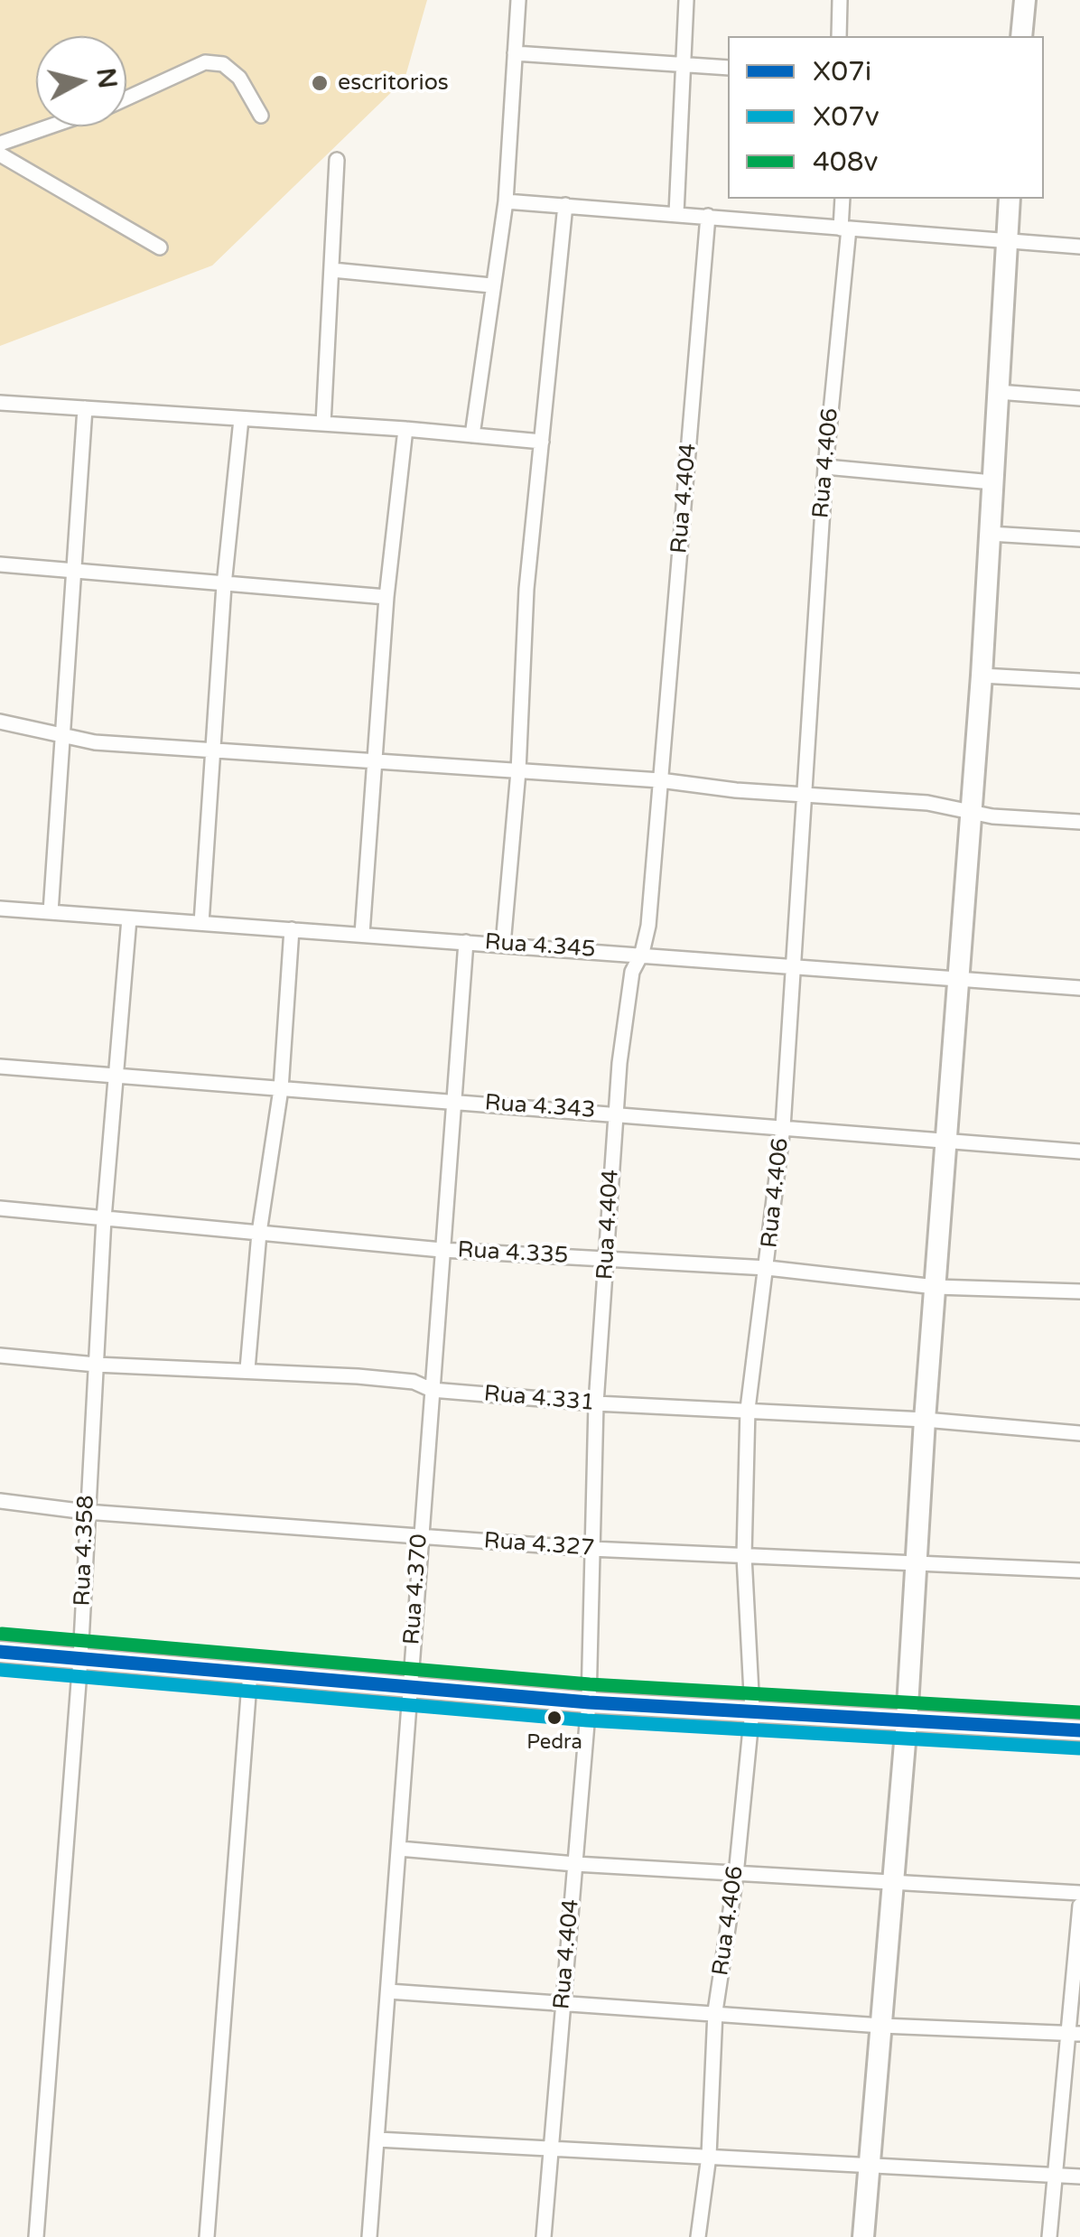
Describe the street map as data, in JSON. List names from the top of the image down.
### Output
{
  "streets": {
    "street": [
      "Rua 4.406",
      "Rua 4.404",
      "Rua 4.345",
      "Rua 4.343",
      "Rua 4.335",
      "Rua 4.331",
      "Rua 4.327",
      "Rua 4.358",
      "Rua 4.370"
    ]
  },
  "crossings": [
    ["Rua 4.406", "Rua 4.345"],
    ["Rua 4.406", "Rua 4.343"],
    ["Rua 4.406", "Rua 4.335"],
    ["Rua 4.406", "Rua 4.331"],
    ["Rua 4.406", "Rua 4.327"],
    ["Rua 4.404", "Rua 4.345"],
    ["Rua 4.404", "Rua 4.343"],
    ["Rua 4.404", "Rua 4.335"],
    ["Rua 4.404", "Rua 4.331"],
    ["Rua 4.404", "Rua 4.327"],
    ["Rua 4.345", "Rua 4.358"],
    ["Rua 4.345", "Rua 4.370"],
    ["Rua 4.343", "Rua 4.358"],
    ["Rua 4.343", "Rua 4.370"],
    ["Rua 4.335", "Rua 4.358"],
    ["Rua 4.335", "Rua 4.370"],
    ["Rua 4.331", "Rua 4.358"],
    ["Rua 4.331", "Rua 4.370"],
    ["Rua 4.327", "Rua 4.358"],
    ["Rua 4.327", "Rua 4.370"]
  ],
  "places": ["escritorios", "Pedra"],
  "lines": ["transit line 408v", "transit line X07i", "transit line X07v"],
  "legend": ["X07i", "X07v", "408v"],
  "north": "right"
}
